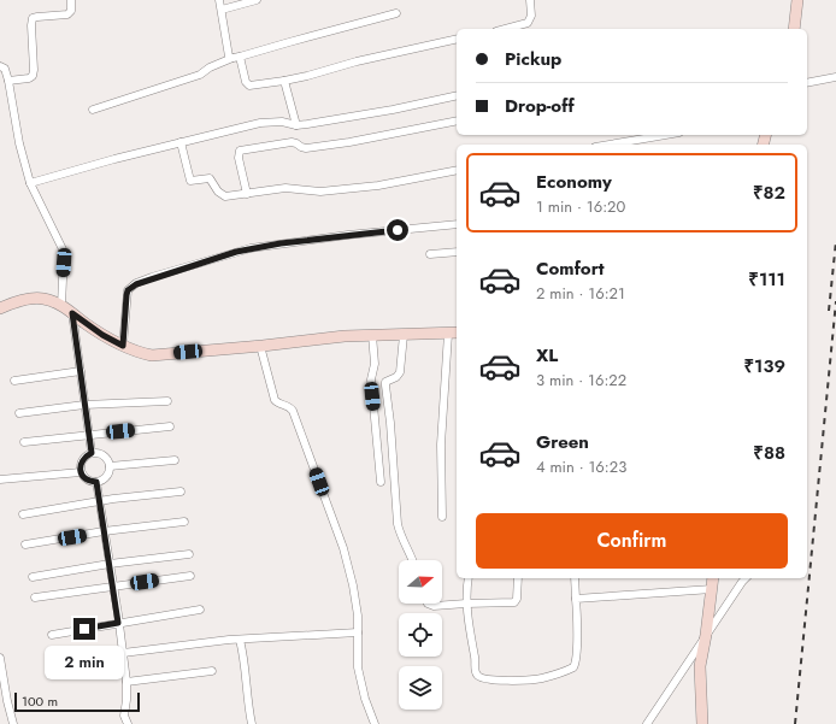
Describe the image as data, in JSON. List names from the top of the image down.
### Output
{
  "scale_bar": "100 m",
  "north": "right",
  "page": {
    "banner": ["Pickup", "Drop-off"],
    "list": [
      {
        "name": "Economy",
        "note": "1 min · 16:20",
        "value": "₹82"
      },
      {
        "name": "Comfort",
        "note": "2 min · 16:21",
        "value": "₹111"
      },
      {
        "name": "XL",
        "note": "3 min · 16:22",
        "value": "₹139"
      },
      {
        "name": "Green",
        "note": "4 min · 16:23",
        "value": "₹88"
      }
    ],
    "buttons": "Confirm",
    "bubble": "2 min",
    "scale": "100 m"
  }
}
